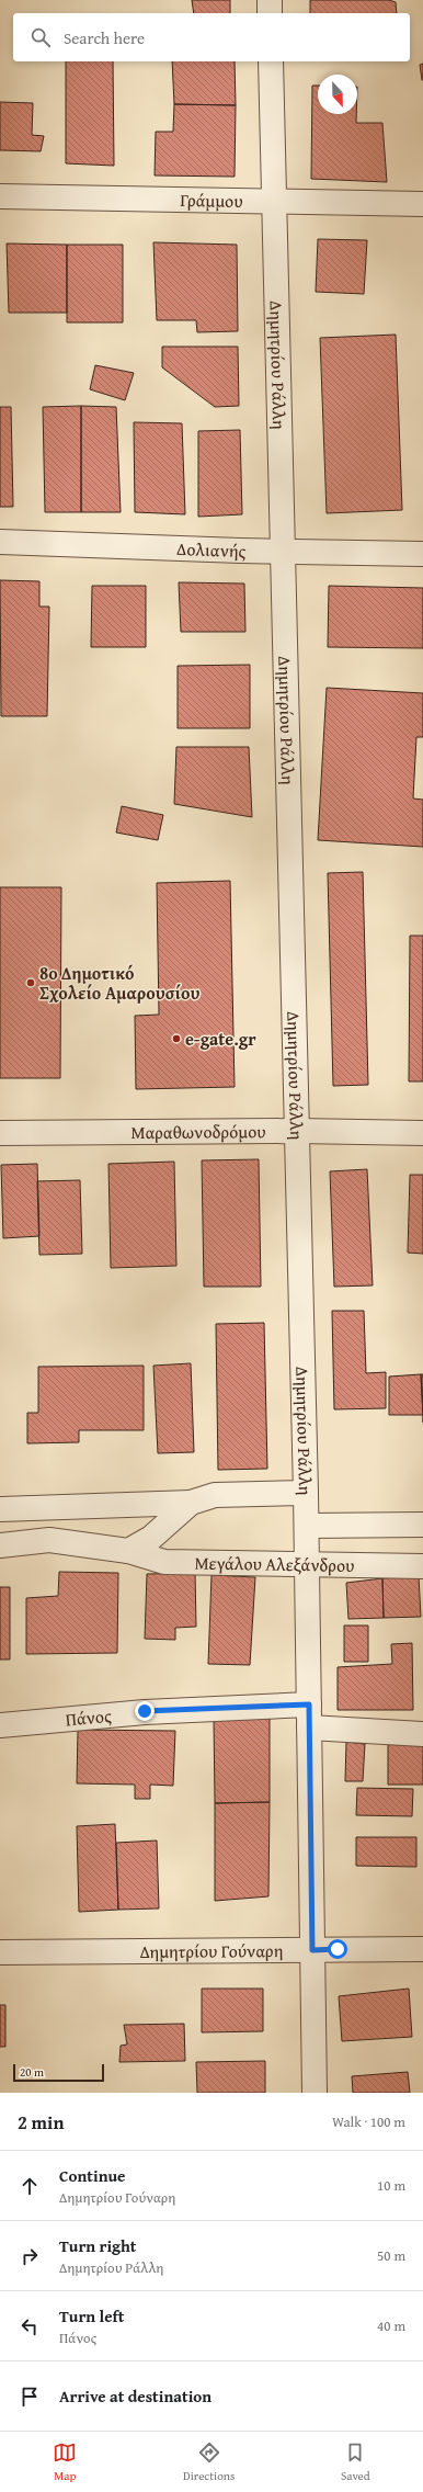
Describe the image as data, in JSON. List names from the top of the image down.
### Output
{
  "streets": {
    "street": [
      "Γράμμου",
      "Δημητρίου Ράλλη",
      "Δολιανής",
      "Μαραθωνοδρόμου",
      "Μεγάλου Αλεξάνδρου",
      "Πάνος",
      "Δημητρίου Γούναρη"
    ]
  },
  "crossings": [
    ["Γράμμου", "Δημητρίου Ράλλη"],
    ["Δημητρίου Ράλλη", "Δολιανής"],
    ["Δημητρίου Ράλλη", "Μαραθωνοδρόμου"],
    ["Δημητρίου Ράλλη", "Μεγάλου Αλεξάνδρου"],
    ["Δημητρίου Ράλλη", "Πάνος"],
    ["Δημητρίου Ράλλη", "Δημητρίου Γούναρη"]
  ],
  "places": ["8ο Δημοτικό Σχολείο Αμαρουσίου", "e-gate.gr"],
  "scale_bar": "20 m",
  "north": "bottom",
  "page": {
    "search": "Search here",
    "scale": "20 m",
    "heading": ["2 min", "Walk · 100 m"],
    "list": [
      ["Continue", "Δημητρίου Γούναρη", "10 m"],
      ["Turn right", "Δημητρίου Ράλλη", "50 m"],
      ["Turn left", "Πάνος", "40 m"],
      "Arrive at destination"
    ],
    "nav": ["Map", "Directions", "Saved"]
  }
}
